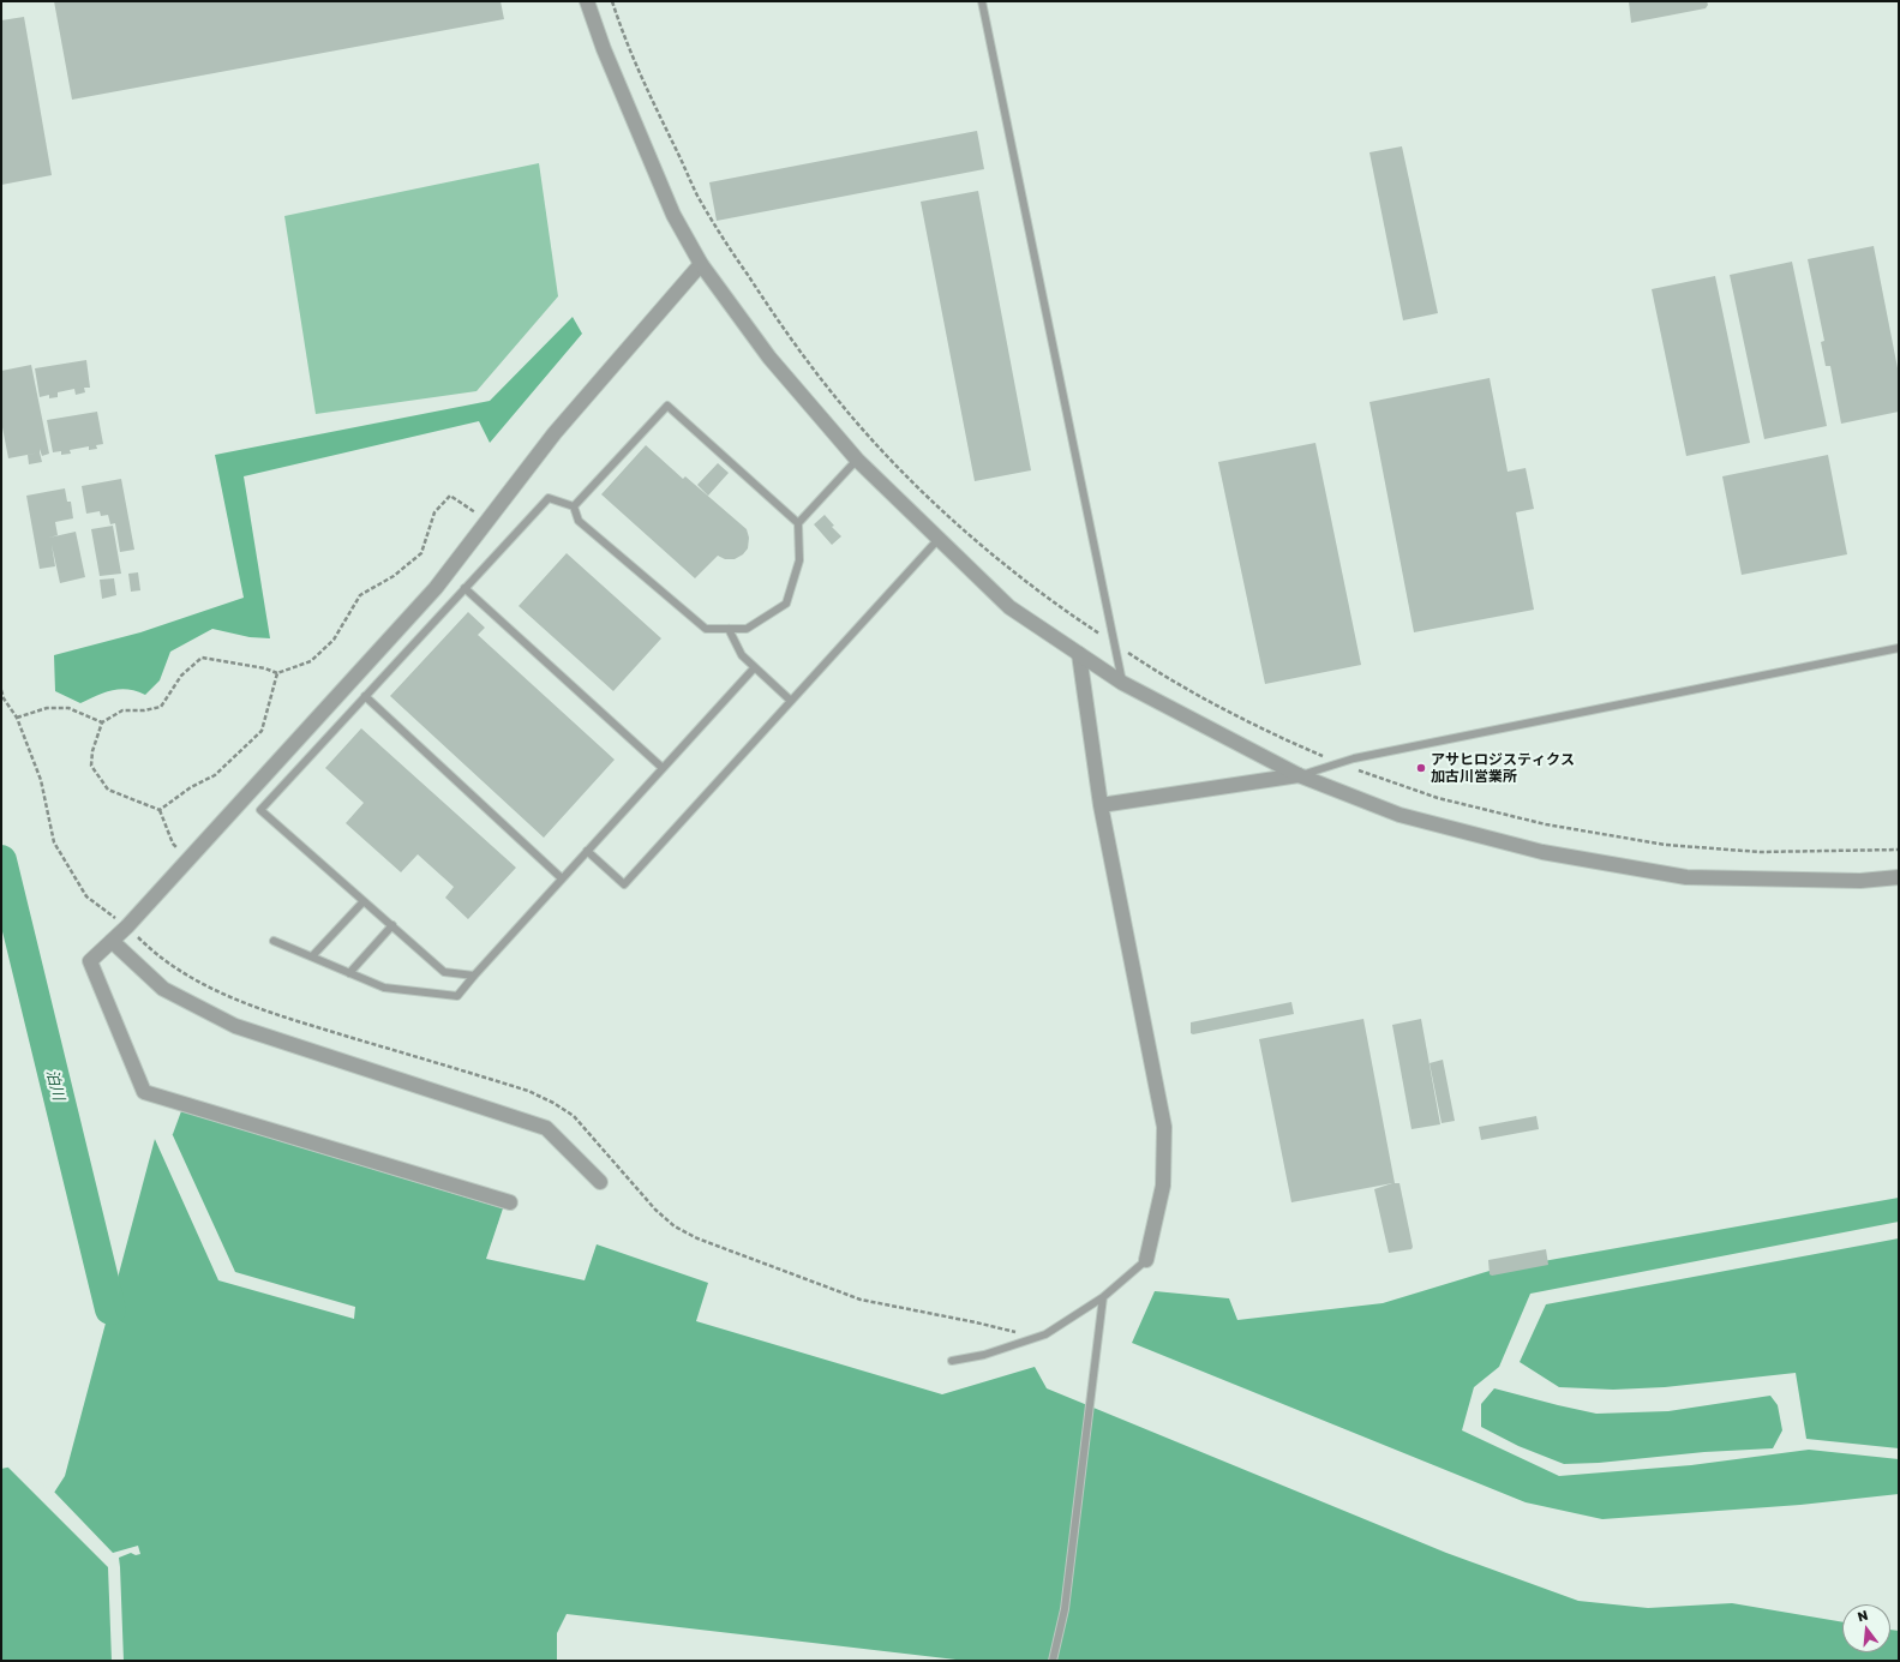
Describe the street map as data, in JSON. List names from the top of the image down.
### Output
{
  "water": ["泊川"],
  "places": ["アサヒロジスティクス 加古川営業所"],
  "north": "top"
}
